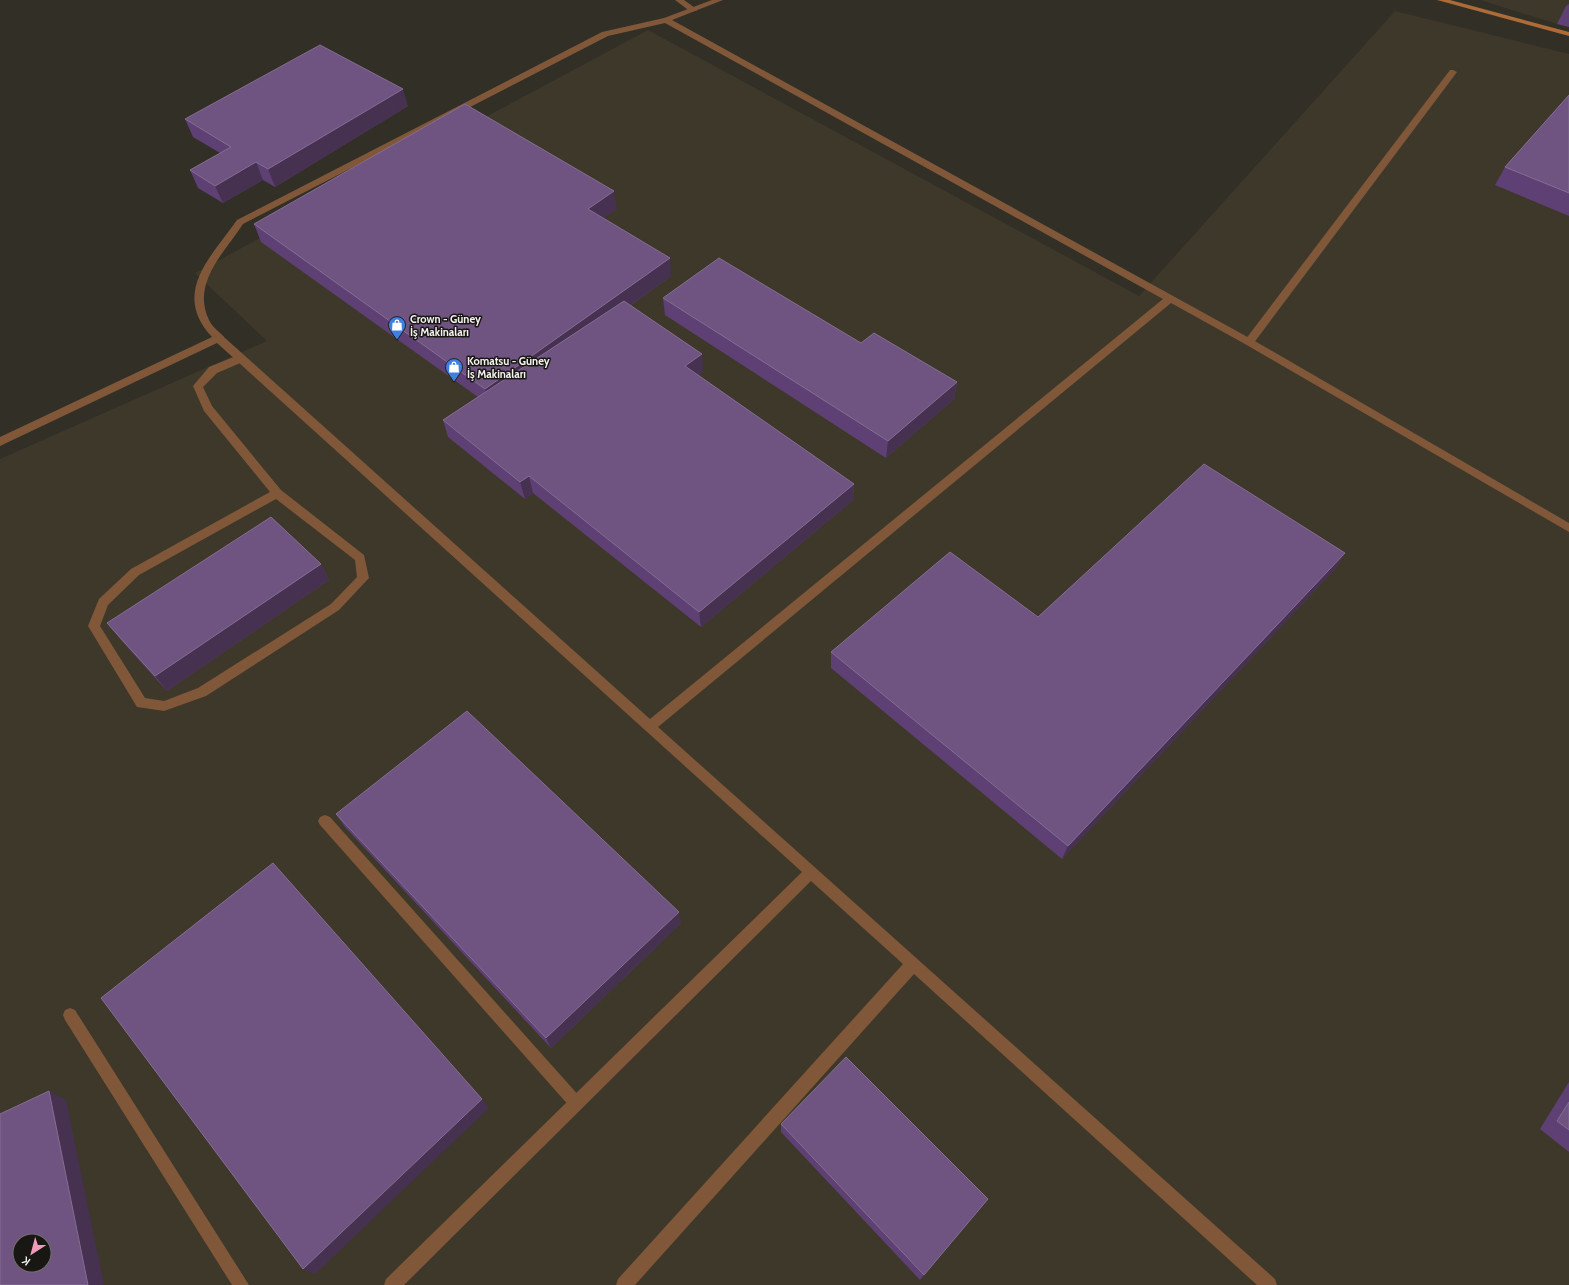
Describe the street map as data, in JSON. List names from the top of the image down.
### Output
{
  "places": {
    "shop": ["Crown - Güney İş Makinaları", "Komatsu - Güney İş Makinaları"]
  },
  "north": "bottom left"
}
